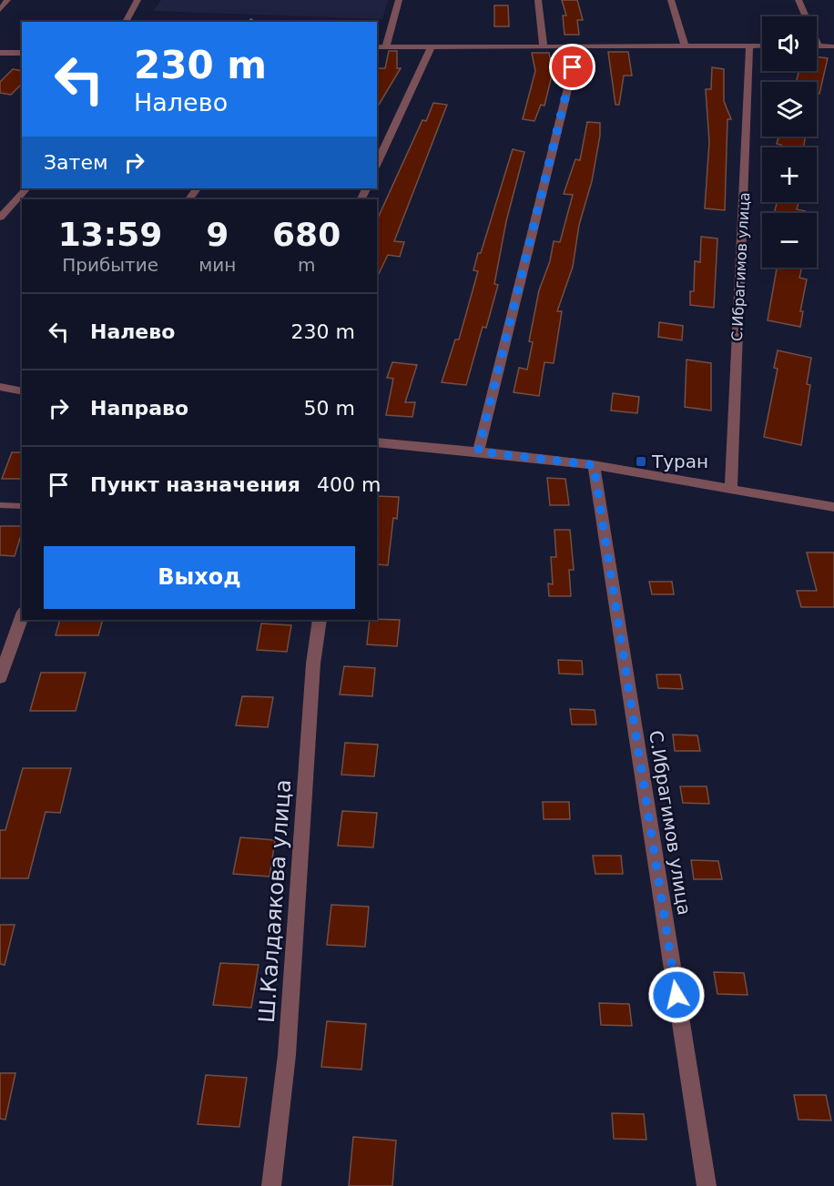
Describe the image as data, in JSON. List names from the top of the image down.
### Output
{
  "streets": {
    "street": ["С.Ибрагимов улица", "Ш.Калдаякова улица"]
  },
  "places": {
    "transit": ["Туран"]
  },
  "page": {
    "map_buttons": ["+", "−"],
    "turn": ["230 m", "Налево"],
    "then": "Затем",
    "eta": [
      "13:59",
      "Прибытие",
      "9",
      "мин",
      "680",
      "m"
    ],
    "list": [
      {
        "name": "Налево",
        "value": "230 m"
      },
      {
        "name": "Направо",
        "value": "50 m"
      },
      {
        "name": "Пункт назначения",
        "value": "400 m"
      }
    ],
    "buttons": "Выход"
  }
}
